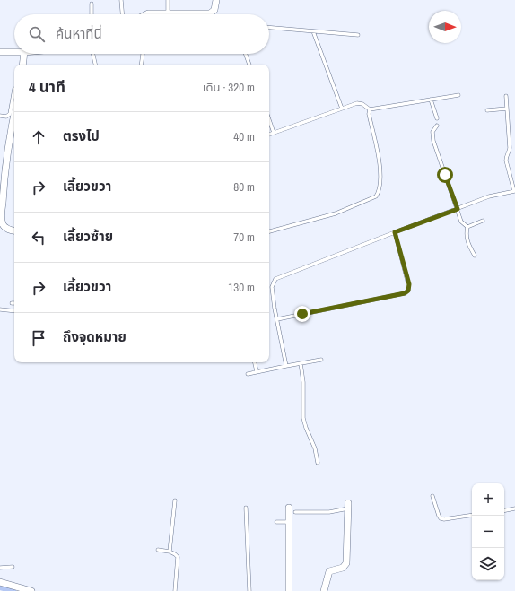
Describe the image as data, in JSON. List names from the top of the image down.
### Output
{
  "north": "right",
  "page": {
    "search": "ค้นหาที่นี่",
    "heading": ["4 นาที", "เดิน · 320 m"],
    "list": [
      ["ตรงไป", "40 m"],
      ["เลี้ยวขวา", "80 m"],
      ["เลี้ยวซ้าย", "70 m"],
      ["เลี้ยวขวา", "130 m"],
      "ถึงจุดหมาย"
    ],
    "map_buttons": ["+", "−"]
  }
}
